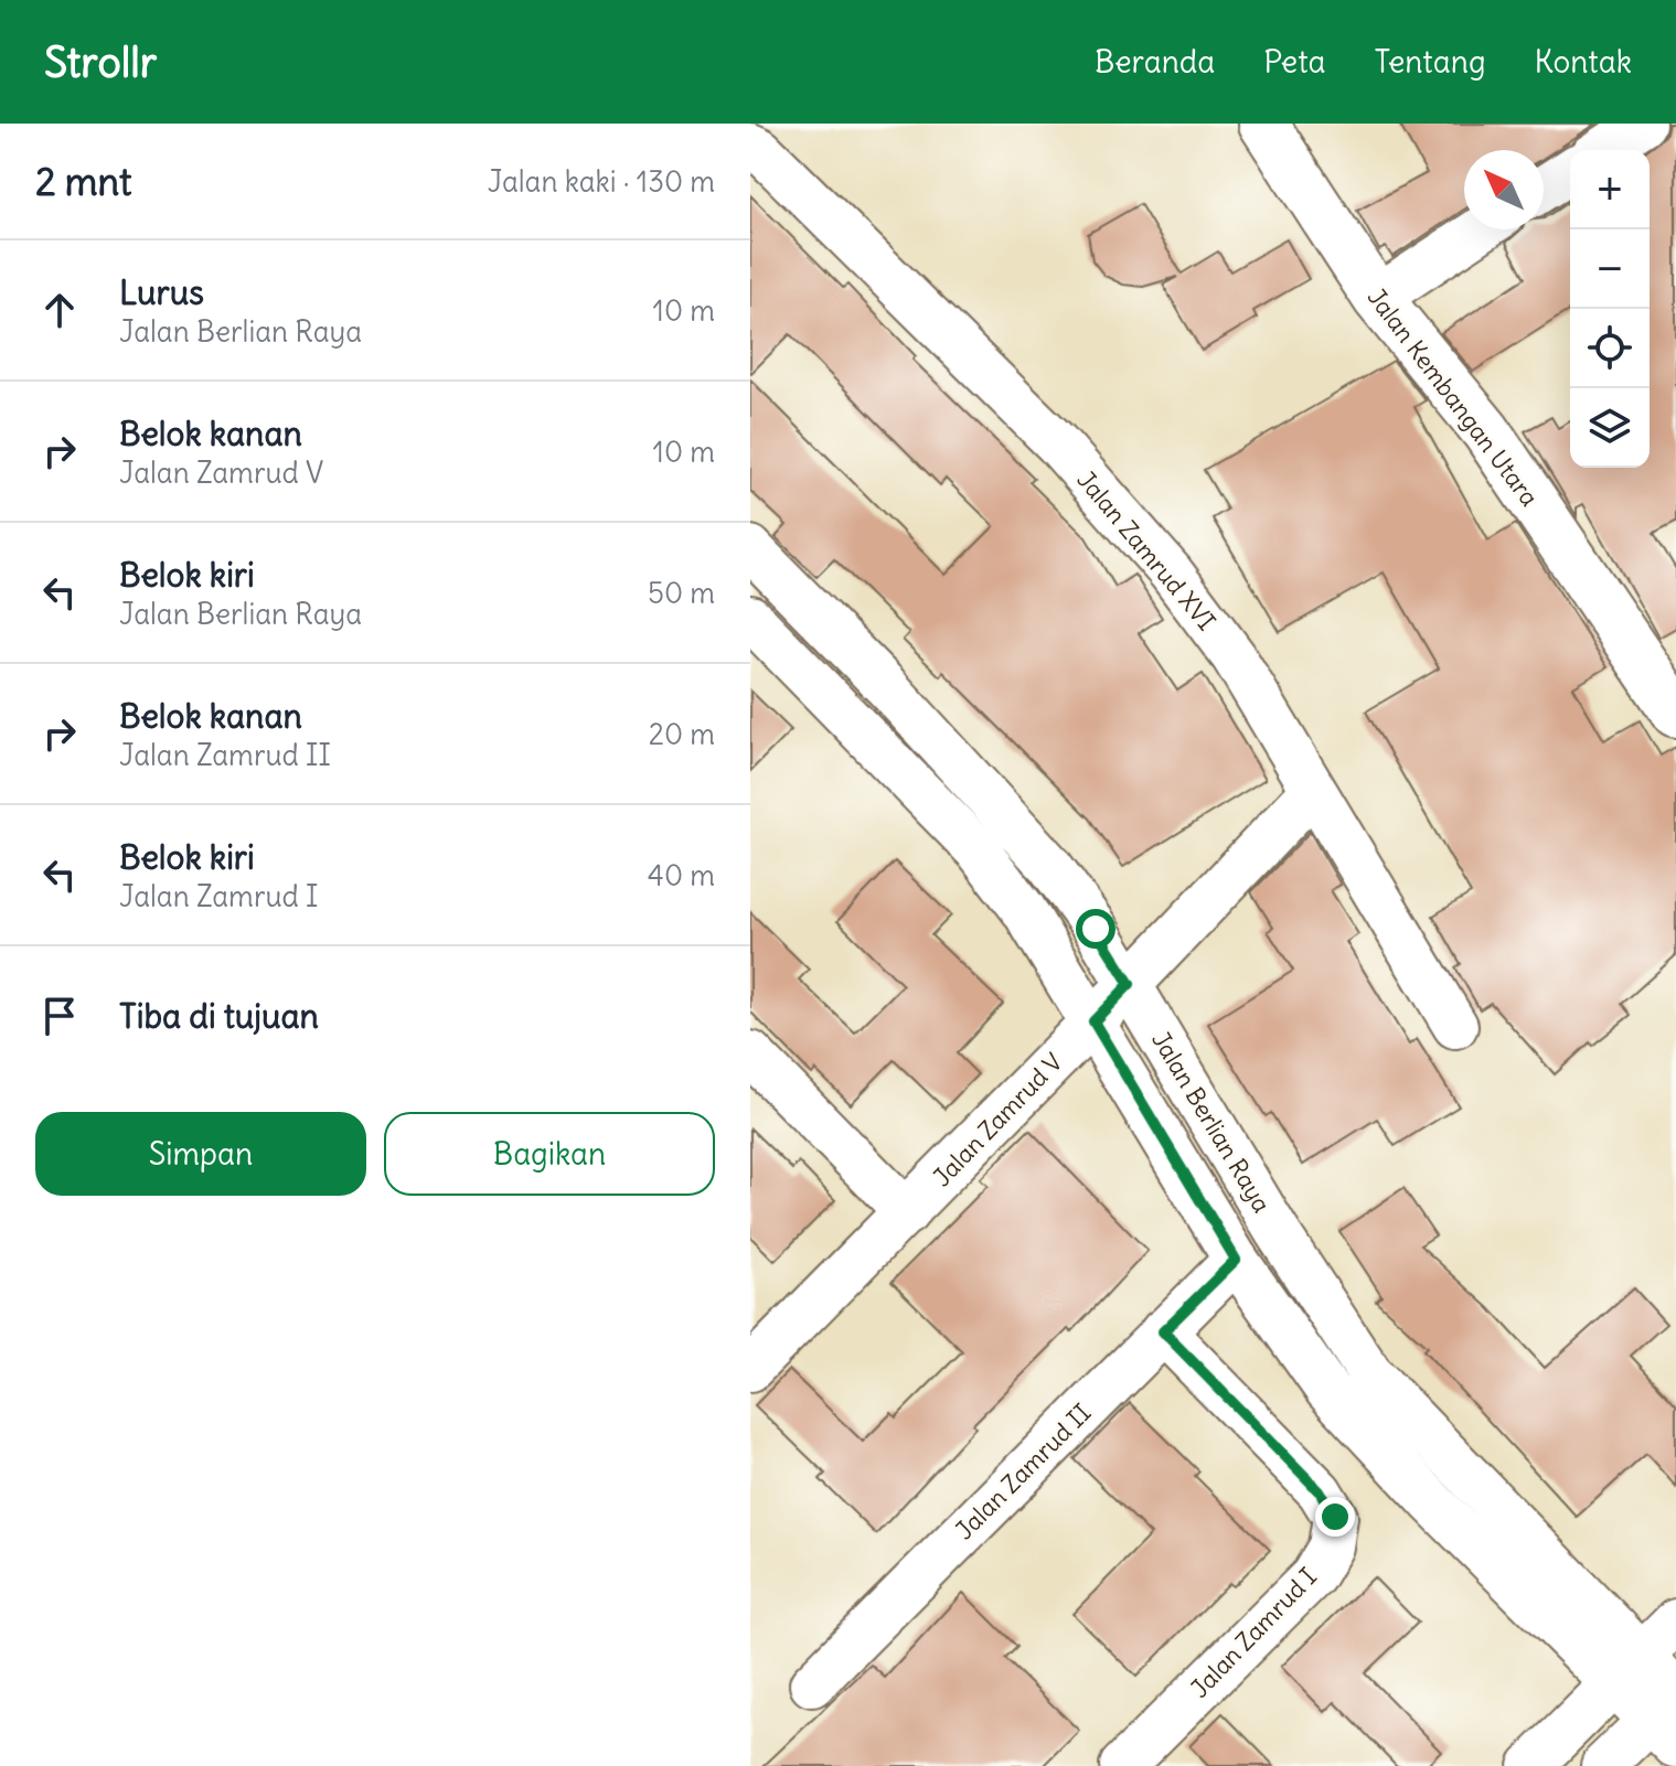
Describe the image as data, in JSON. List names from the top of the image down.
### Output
{
  "streets": {
    "street": [
      "Jalan Kembangan Utara",
      "Jalan Zamrud XVI",
      "Jalan Zamrud V",
      "Jalan Berlian Raya",
      "Jalan Zamrud II",
      "Jalan Zamrud I"
    ]
  },
  "crossings": [
    ["Jalan Zamrud XVI", "Jalan Zamrud V"],
    ["Jalan Zamrud V", "Jalan Berlian Raya"],
    ["Jalan Berlian Raya", "Jalan Zamrud II"],
    ["Jalan Zamrud II", "Jalan Zamrud I"]
  ],
  "north": "top left",
  "page": {
    "header": "Strollr",
    "nav": [
      "Beranda",
      "Peta",
      "Tentang",
      "Kontak"
    ],
    "heading": ["2 mnt", "Jalan kaki · 130 m"],
    "map_buttons": ["+", "−"],
    "list": [
      ["Lurus", "Jalan Berlian Raya", "10 m"],
      ["Belok kanan", "Jalan Zamrud V", "10 m"],
      ["Belok kiri", "Jalan Berlian Raya", "50 m"],
      ["Belok kanan", "Jalan Zamrud II", "20 m"],
      ["Belok kiri", "Jalan Zamrud I", "40 m"],
      "Tiba di tujuan"
    ],
    "buttons": ["Simpan", "Bagikan"]
  }
}
